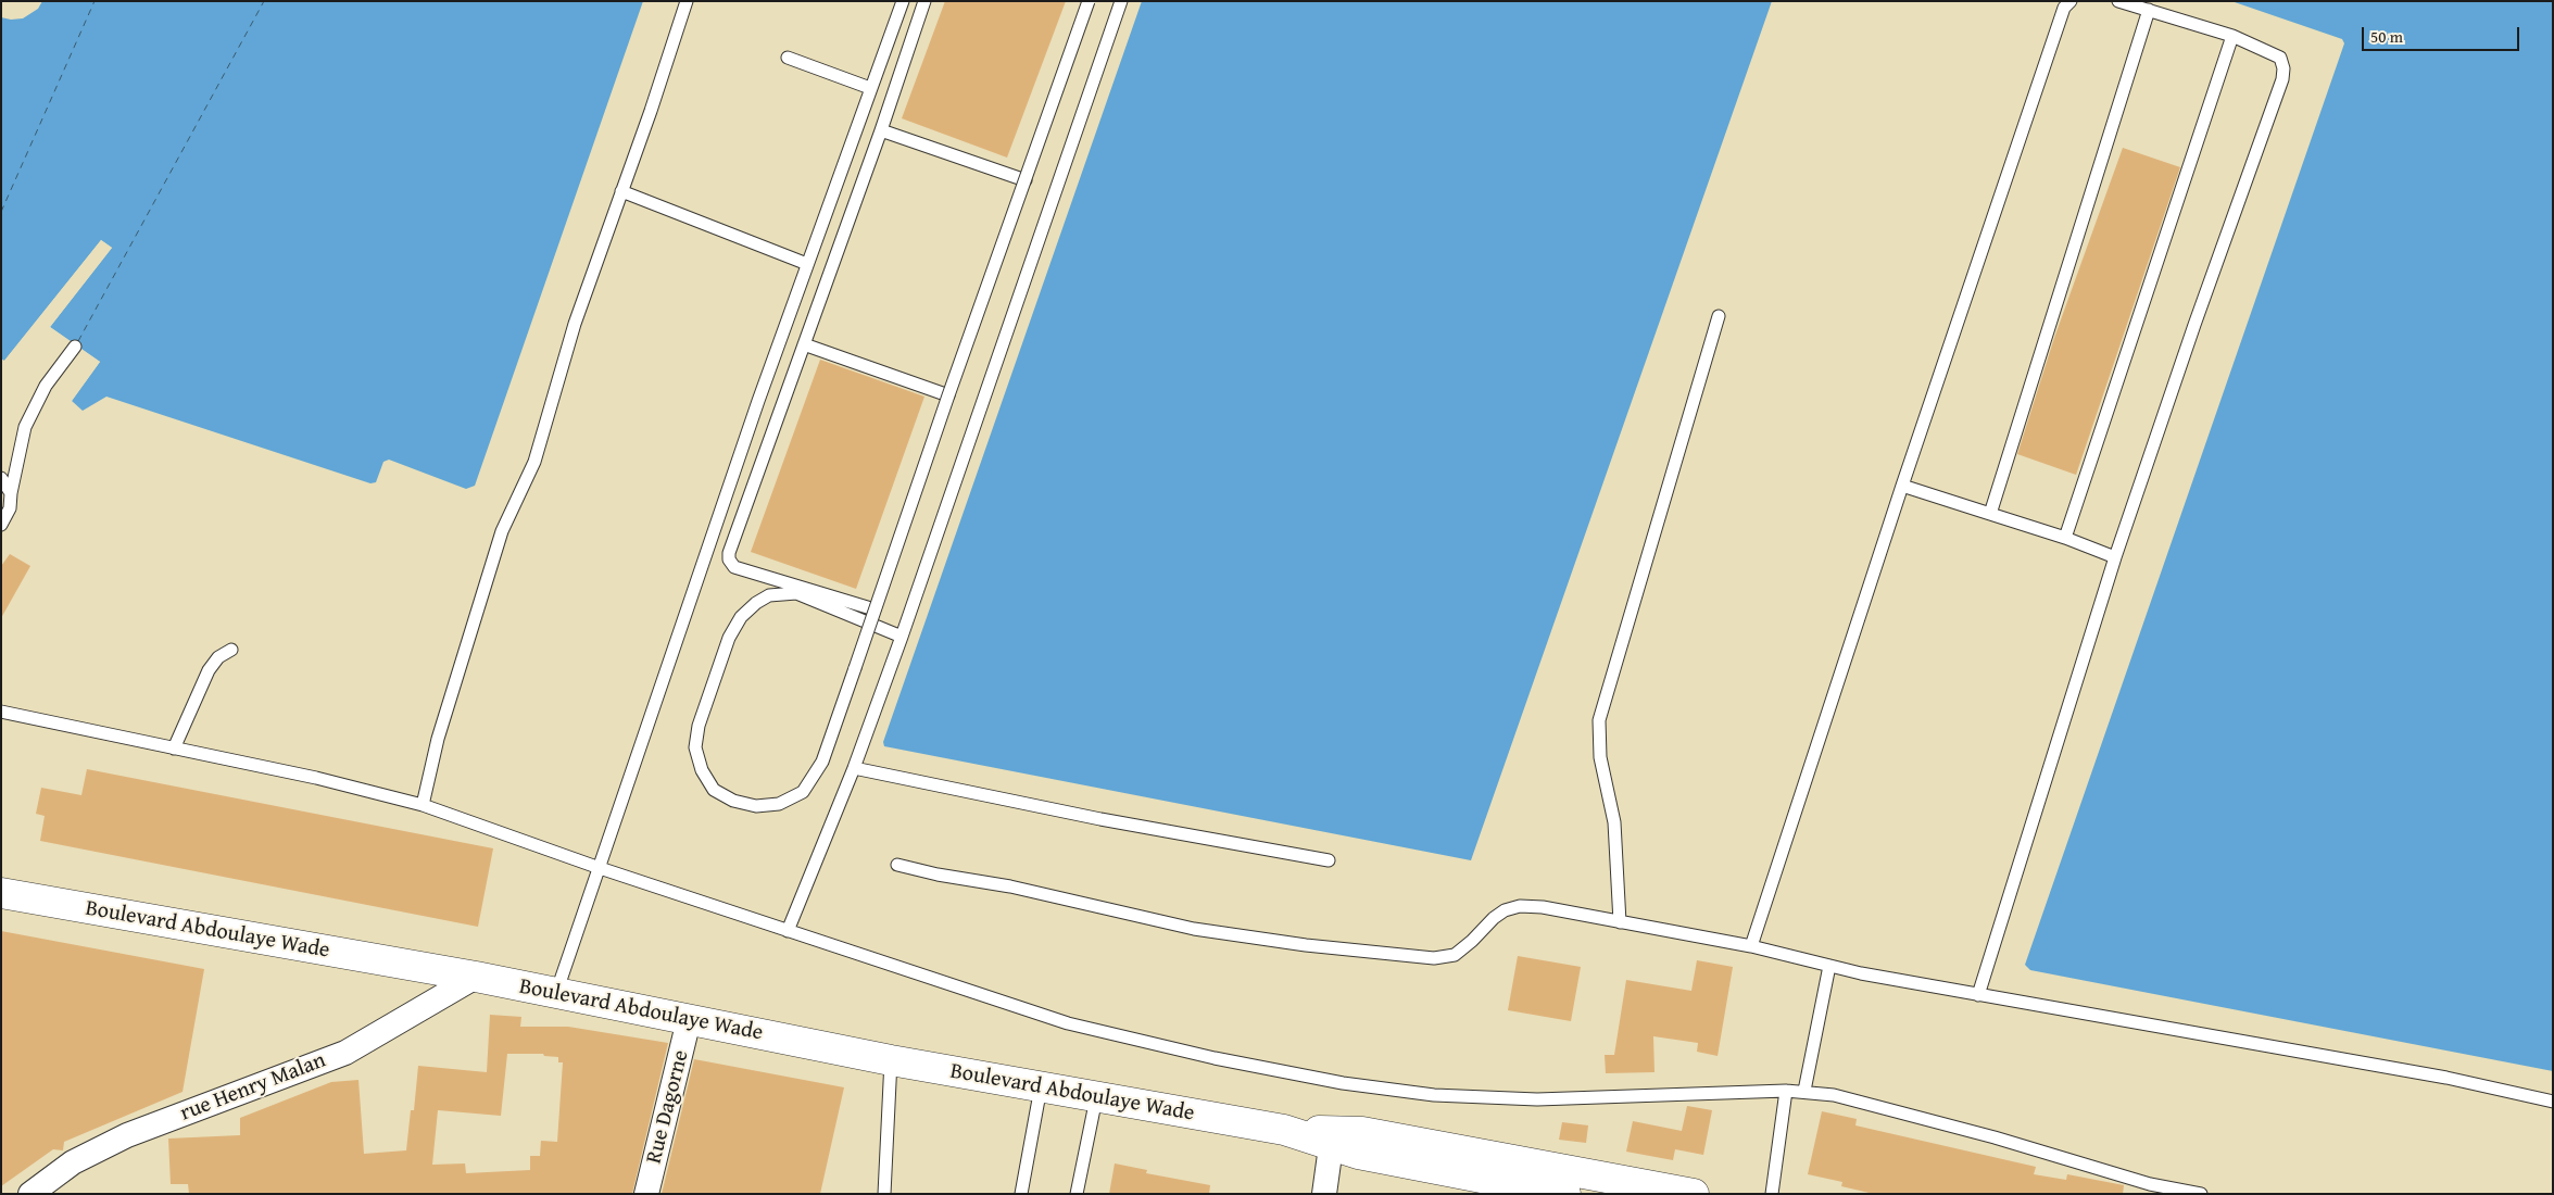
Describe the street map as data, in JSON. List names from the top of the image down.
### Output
{
  "streets": {
    "street": ["Boulevard Abdoulaye Wade", "rue Henry Malan", "Rue Dagorne"]
  },
  "crossings": [
    ["Boulevard Abdoulaye Wade", "rue Henry Malan"],
    ["Boulevard Abdoulaye Wade", "Rue Dagorne"]
  ],
  "scale_bar": "50 m"
}
